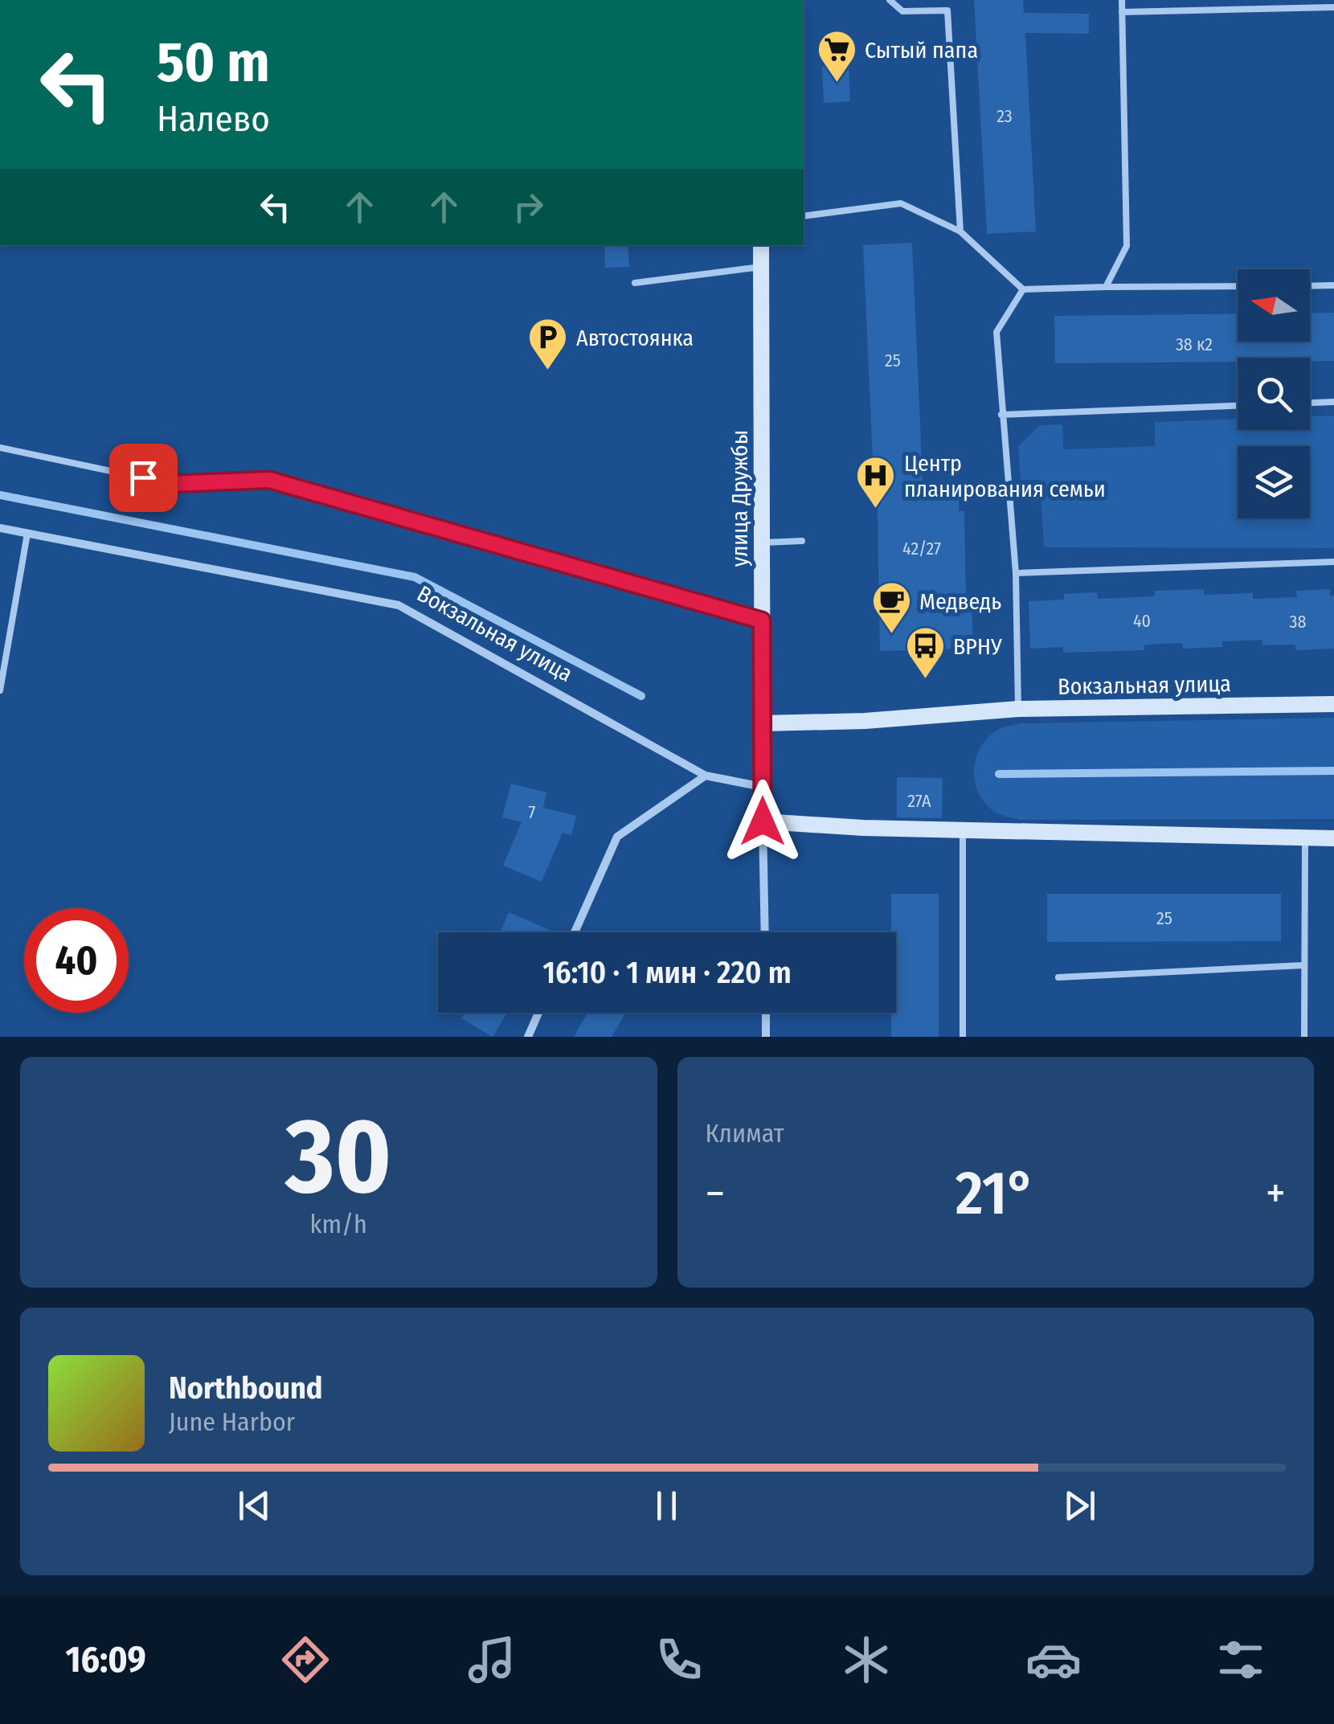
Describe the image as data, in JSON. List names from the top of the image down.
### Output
{
  "streets": {
    "street": ["улица Дружбы", "Вокзальная улица"]
  },
  "crossings": [
    ["улица Дружбы", "Вокзальная улица"]
  ],
  "places": {
    "supermarket": ["Сытый папа"],
    "parking": ["Автостоянка"],
    "hospital": ["Центр планирования семьи"],
    "cafe": ["Медведь"],
    "bus stop": ["ВРНУ"]
  },
  "house_numbers": [
    "23",
    "38 к2",
    "25",
    "42/27",
    "40",
    "38",
    "27А",
    "7",
    "25"
  ],
  "north": "left",
  "page": {
    "turn": ["50 m", "Налево"],
    "limit": "40",
    "trip": "16:10 · 1 мин · 220 m",
    "tile": [
      ["30", "km/h"],
      "Климат"
    ],
    "heat": ["−", "21°", "+"],
    "song": ["Northbound", "June Harbor"],
    "tabs": "16:09"
  }
}
